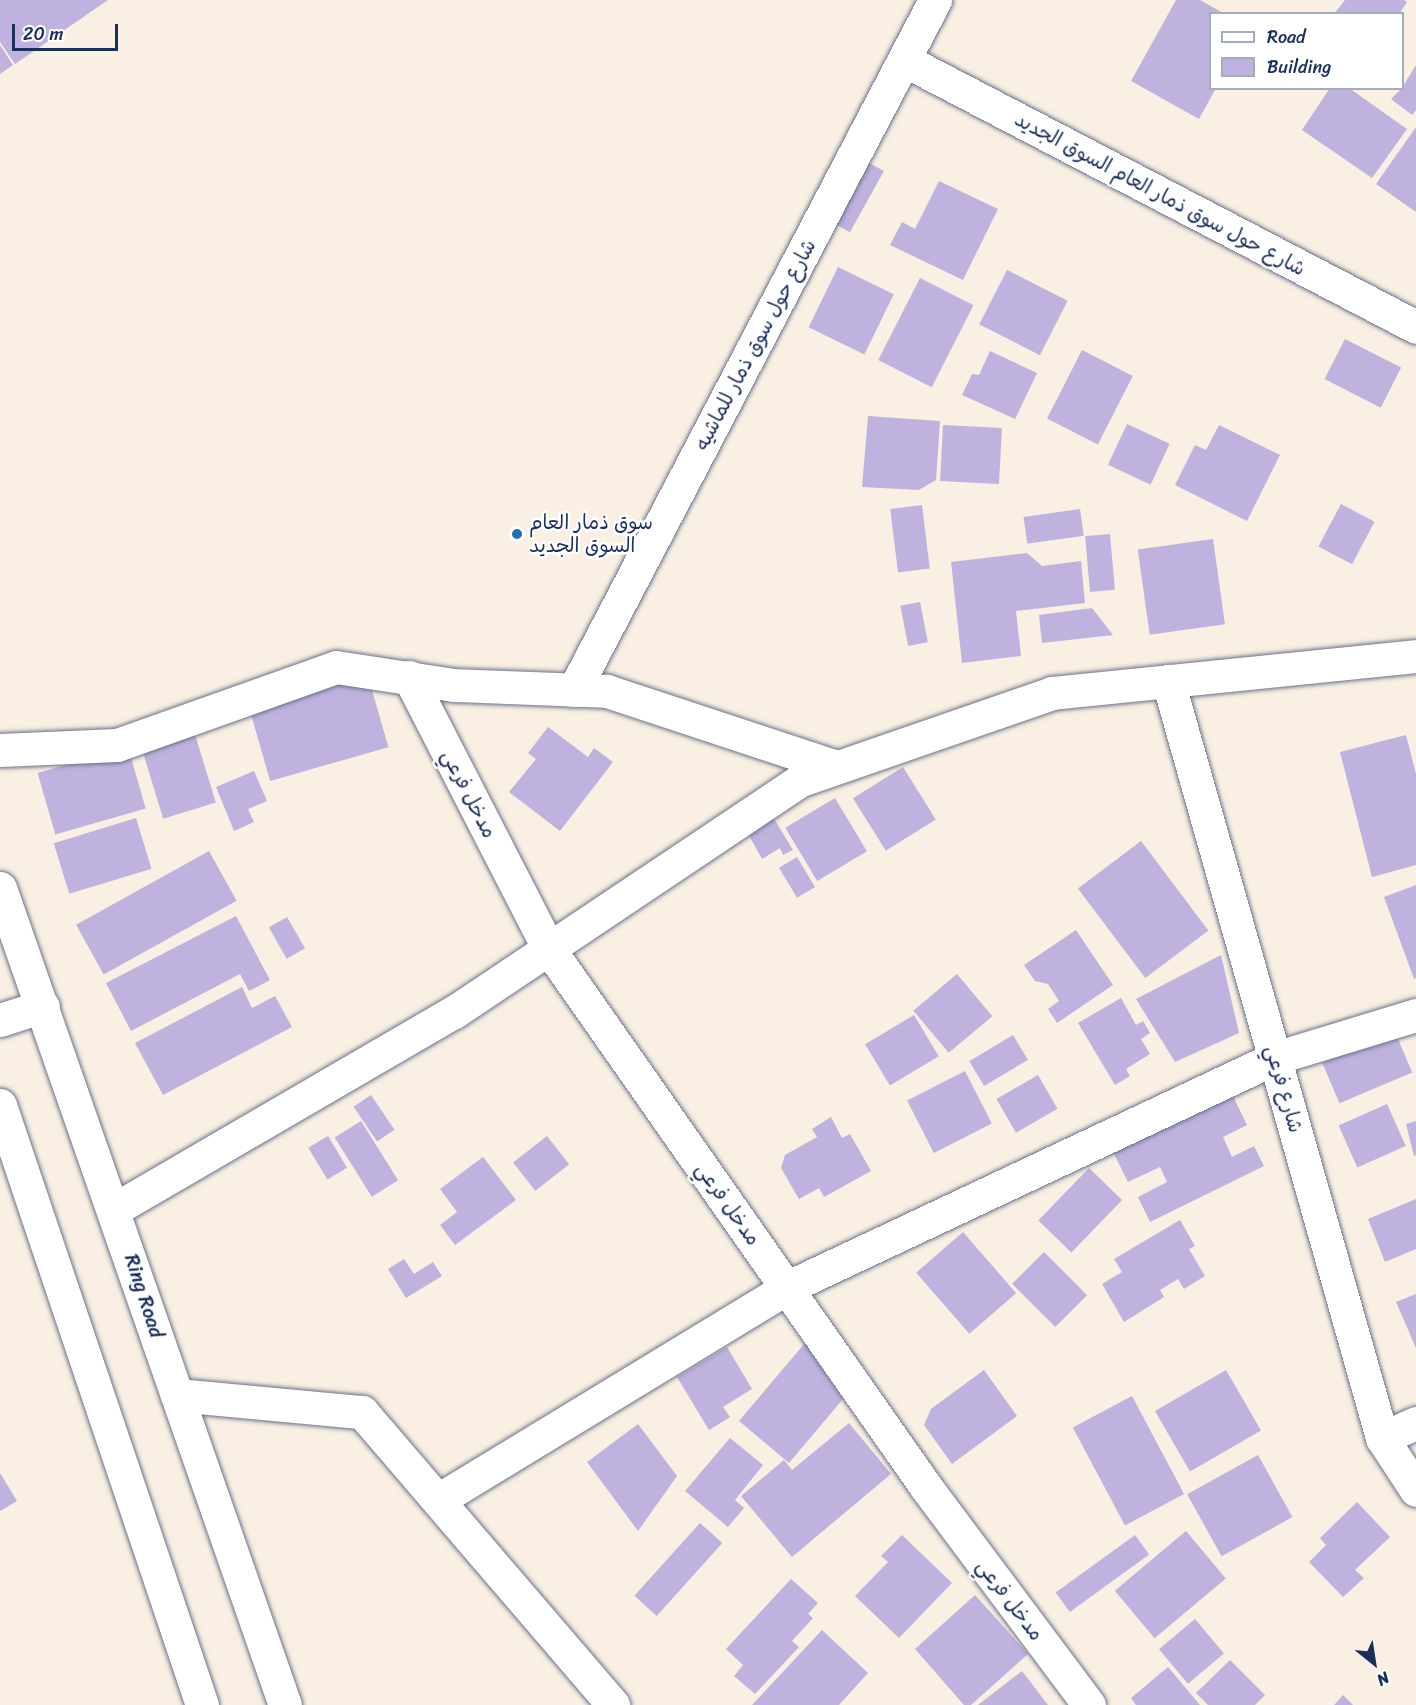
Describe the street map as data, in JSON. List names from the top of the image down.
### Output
{
  "streets": {
    "street": [
      "شارع حول سوق ذمار العام السوق الجديد",
      "شارع حول سوق ذمار للماشيه",
      "مدخل فرعي",
      "شارع فرعي",
      "Ring Road"
    ]
  },
  "crossings": [
    ["شارع حول سوق ذمار العام السوق الجديد", "شارع حول سوق ذمار للماشيه"]
  ],
  "places": ["سوق ذمار العام السوق الجديد"],
  "legend": ["Road", "Building"],
  "scale_bar": "20 m",
  "north": "bottom right"
}
